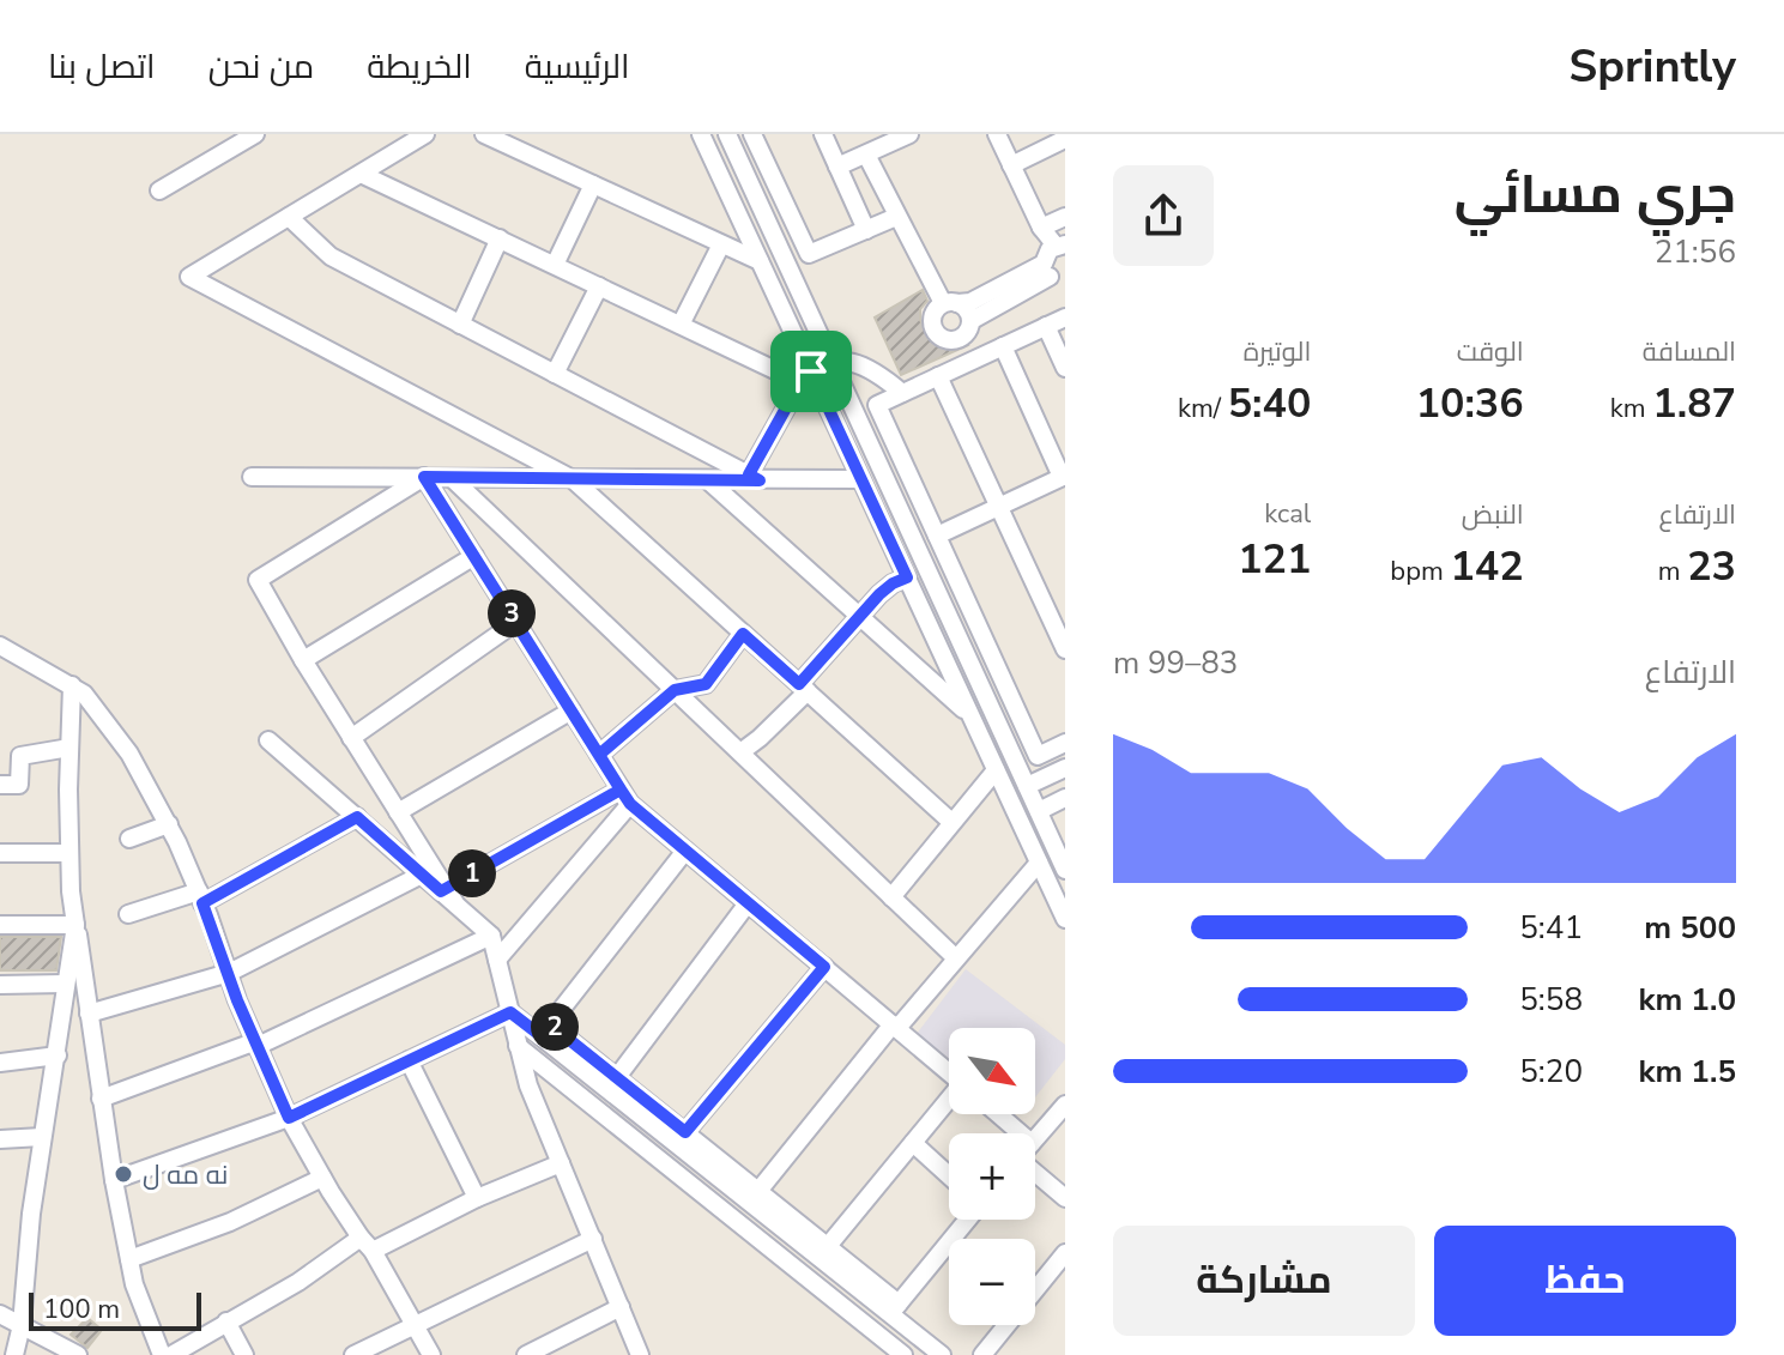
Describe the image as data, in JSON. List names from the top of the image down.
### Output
{
  "places": ["نه مه ل"],
  "scale_bar": "100 m",
  "north": "bottom right",
  "page": {
    "header": "Sprintly",
    "nav": [
      "الرئيسية",
      "الخريطة",
      "من نحن",
      "اتصل بنا"
    ],
    "heading": ["جري مسائي", "21:56"],
    "stats": [
      ["المسافة", "1.87 km"],
      ["الوقت", "10:36"],
      ["الوتيرة", "5:40 /km"],
      ["الارتفاع", "23 m"],
      ["النبض", "142 bpm"],
      ["kcal", "121"]
    ],
    "pins": ["3", "1", "2"],
    "chart": ["الارتفاع", "83–99 m"],
    "list": [
      {
        "name": "500 m",
        "note": "5:41"
      },
      {
        "name": "1.0 km",
        "note": "5:58"
      },
      {
        "name": "1.5 km",
        "note": "5:20"
      }
    ],
    "map_buttons": ["+", "−"],
    "buttons": ["حفظ", "مشاركة"],
    "scale": "100 m"
  }
}
